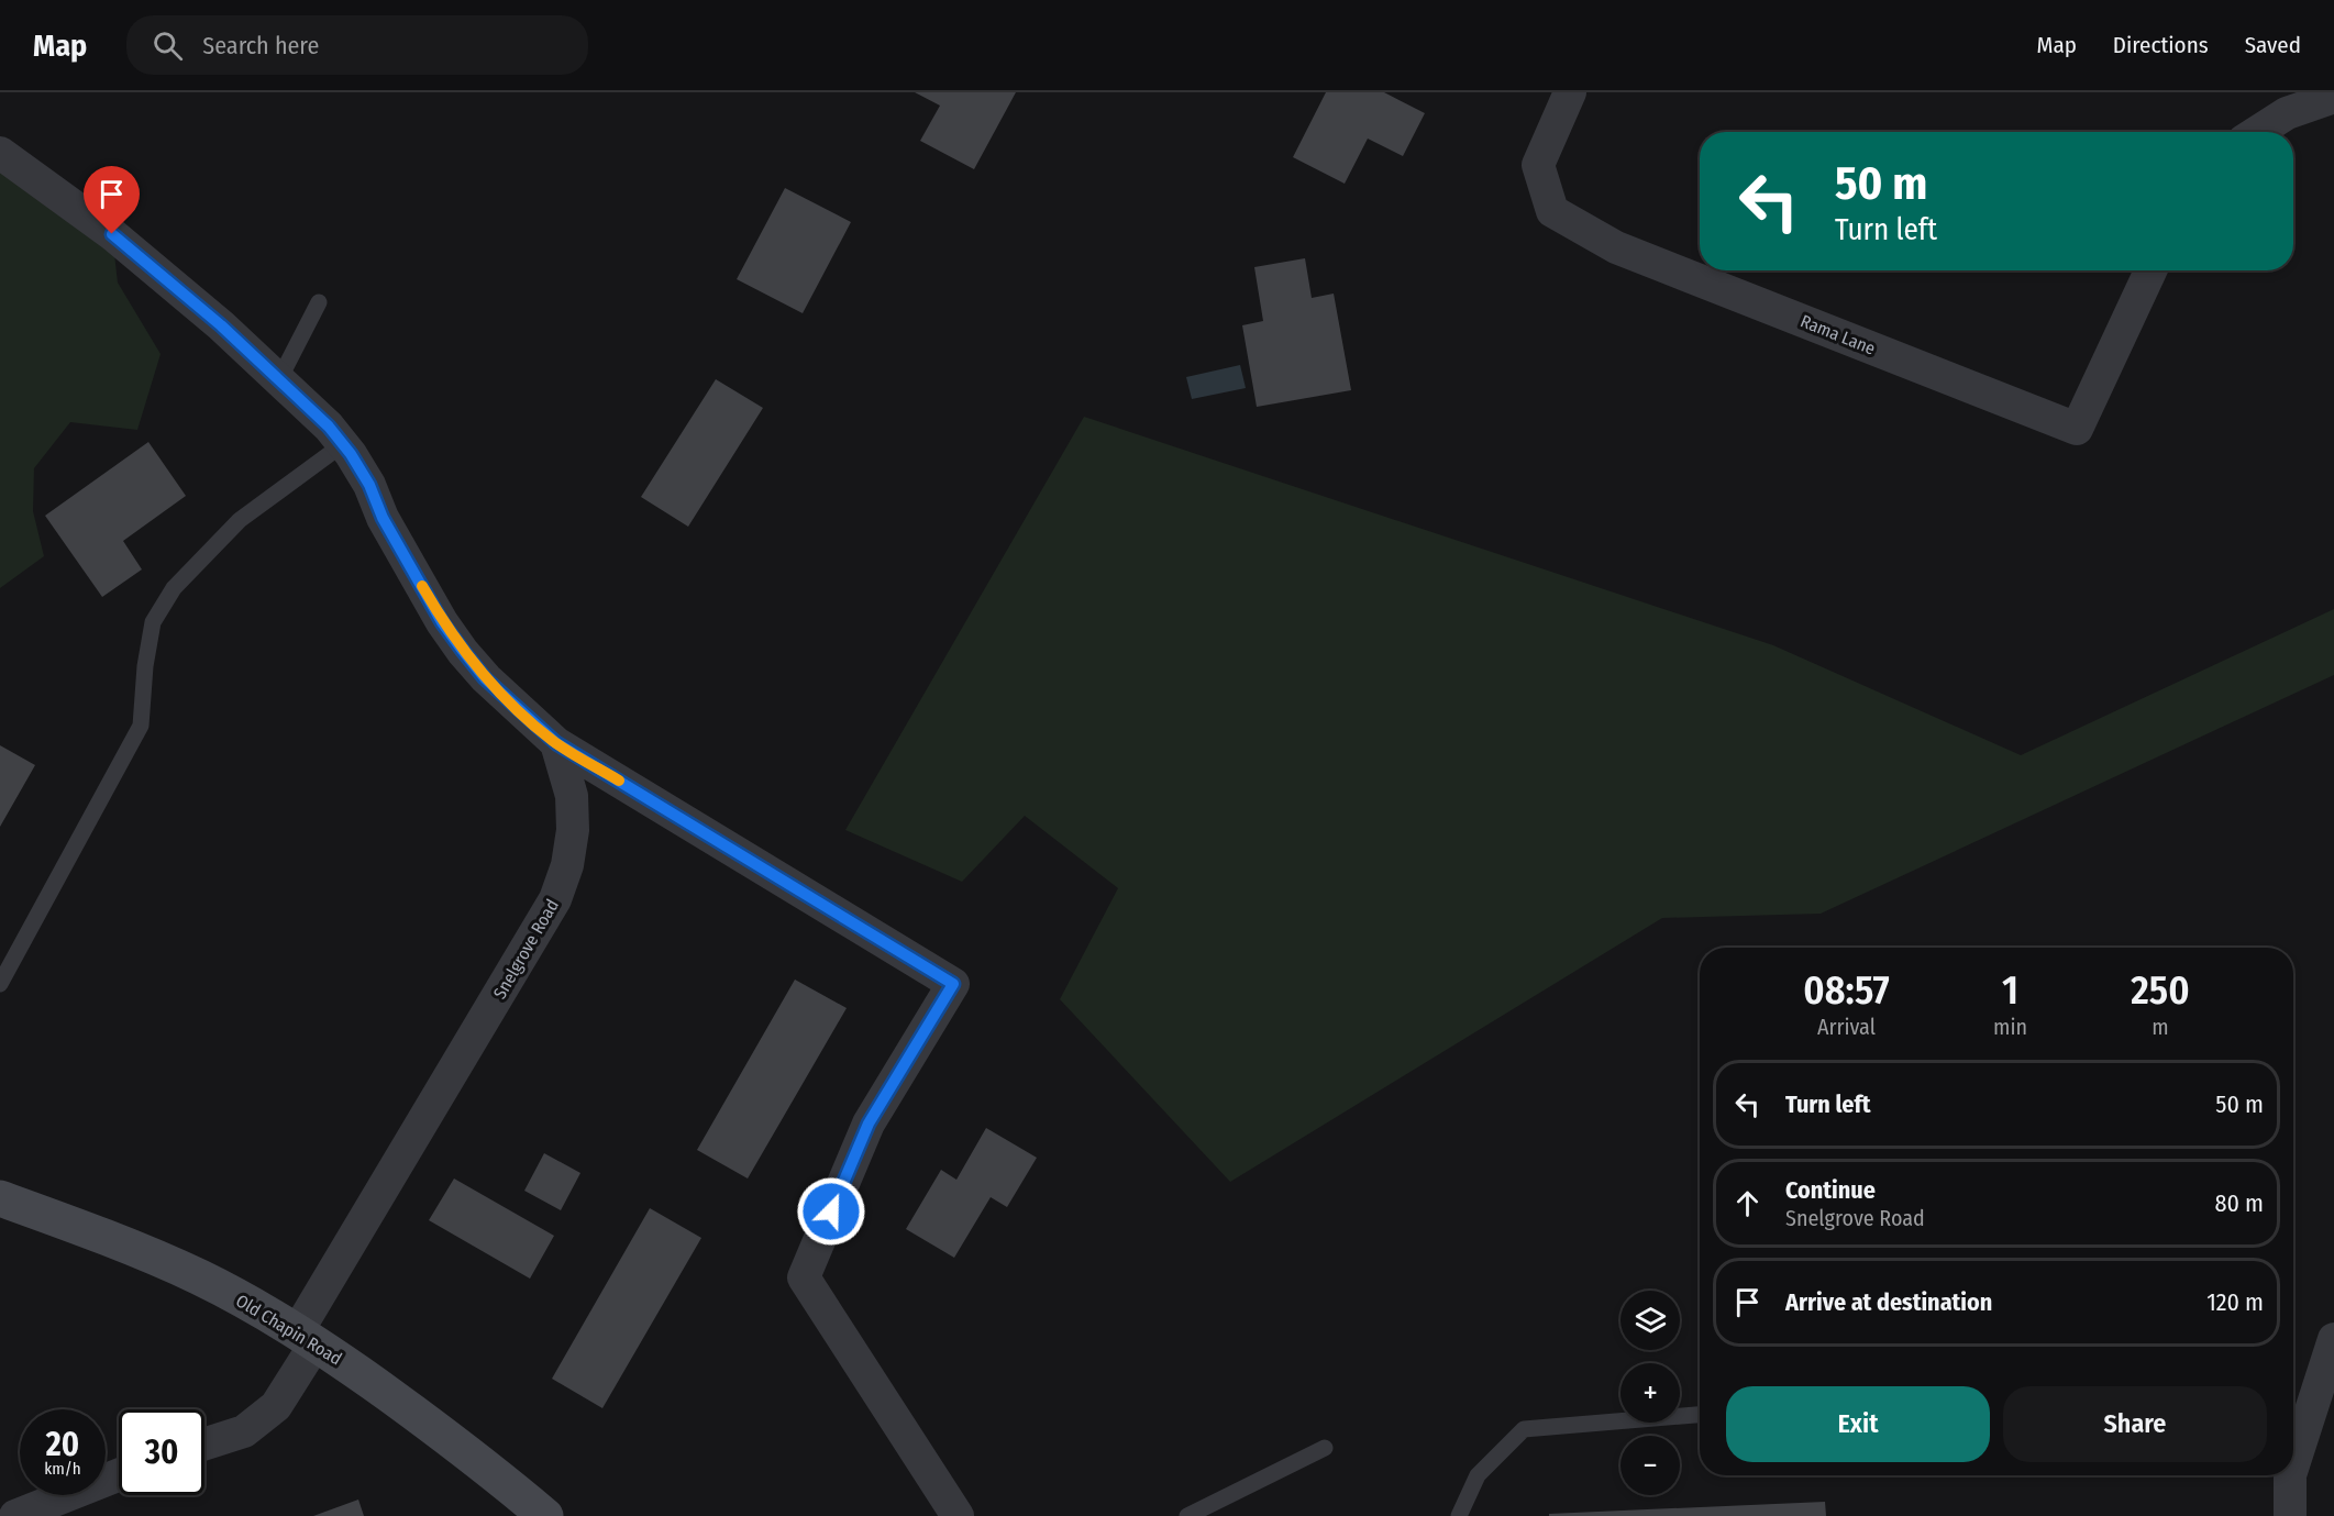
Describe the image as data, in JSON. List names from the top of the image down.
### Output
{
  "streets": {
    "street": ["Rama Lane", "Snelgrove Road", "Old Chapin Road"]
  },
  "crossings": [
    ["Snelgrove Road", "Old Chapin Road"]
  ],
  "page": {
    "header": "Map",
    "search": "Search here",
    "nav": ["Map", "Directions", "Saved"],
    "turn": ["50 m", "Turn left"],
    "eta": [
      "08:57",
      "Arrival",
      "1",
      "min",
      "250",
      "m"
    ],
    "list": [
      {
        "name": "Turn left",
        "value": "50 m"
      },
      {
        "name": "Continue",
        "note": "Snelgrove Road",
        "value": "80 m"
      },
      {
        "name": "Arrive at destination",
        "value": "120 m"
      }
    ],
    "map_buttons": ["+", "−"],
    "buttons": ["Exit", "Share"],
    "speed": "20 km/h",
    "limit": "30"
  }
}
